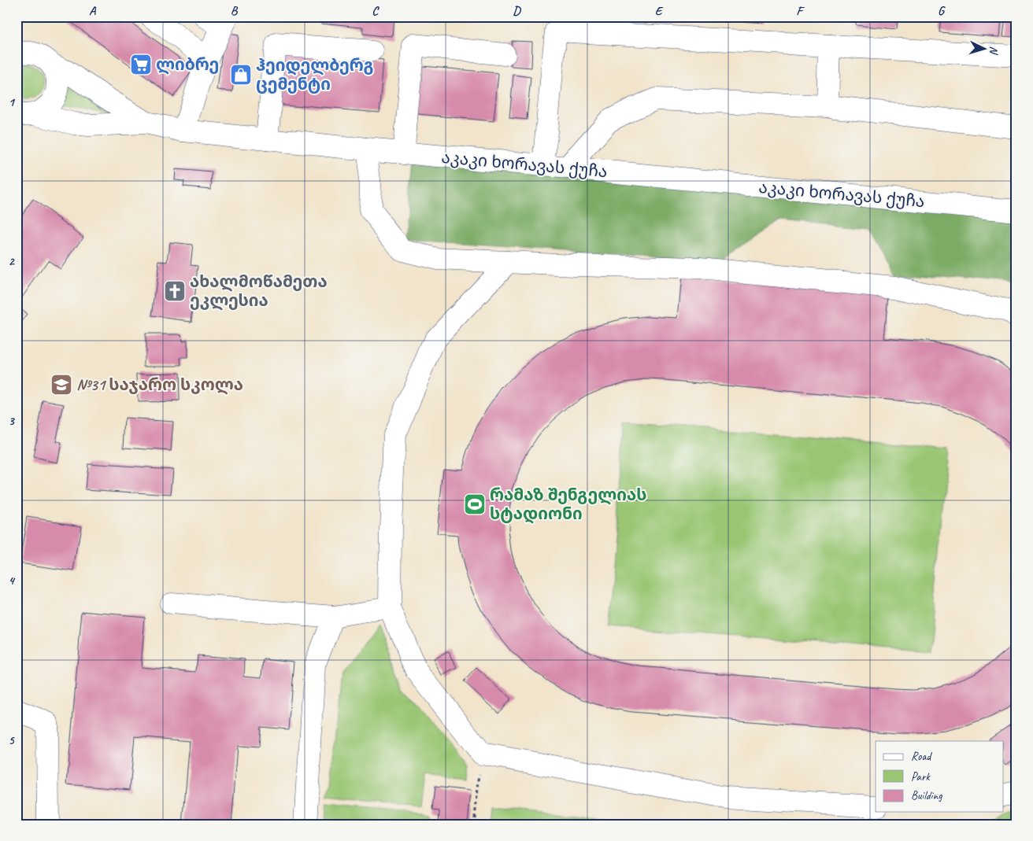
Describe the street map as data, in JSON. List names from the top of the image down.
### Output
{
  "streets": {
    "street": ["აკაკი ხორავას ქუჩა"]
  },
  "places": {
    "supermarket": ["ლიბრე"],
    "shop": ["ჰეიდელბერგ ცემენტი"],
    "church": ["ახალმოწამეთა ეკლესია"],
    "school or university": ["№31 საჯარო სკოლა"],
    "sports": ["რამაზ შენგელიას სტადიონი"]
  },
  "legend": ["Road", "Park", "Building"],
  "north": "right",
  "grid": {
    "columns": [
      "A",
      "B",
      "C",
      "D",
      "E",
      "F",
      "G"
    ],
    "rows": [
      "1",
      "2",
      "3",
      "4",
      "5"
    ]
  }
}
